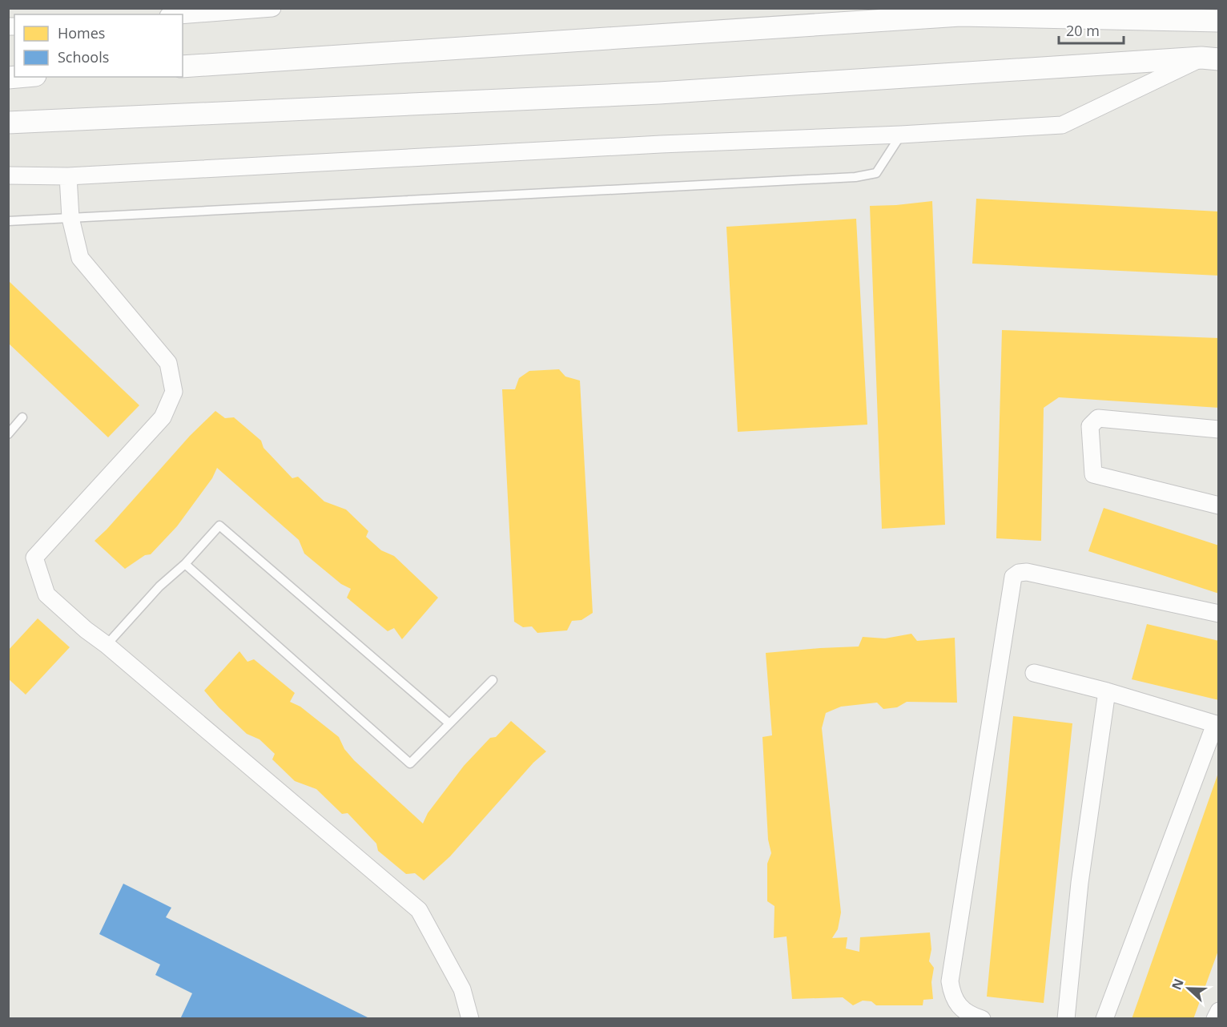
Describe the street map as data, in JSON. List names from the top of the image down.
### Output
{
  "legend": ["Homes", "Schools"],
  "scale_bar": "20 m",
  "north": "left"
}
